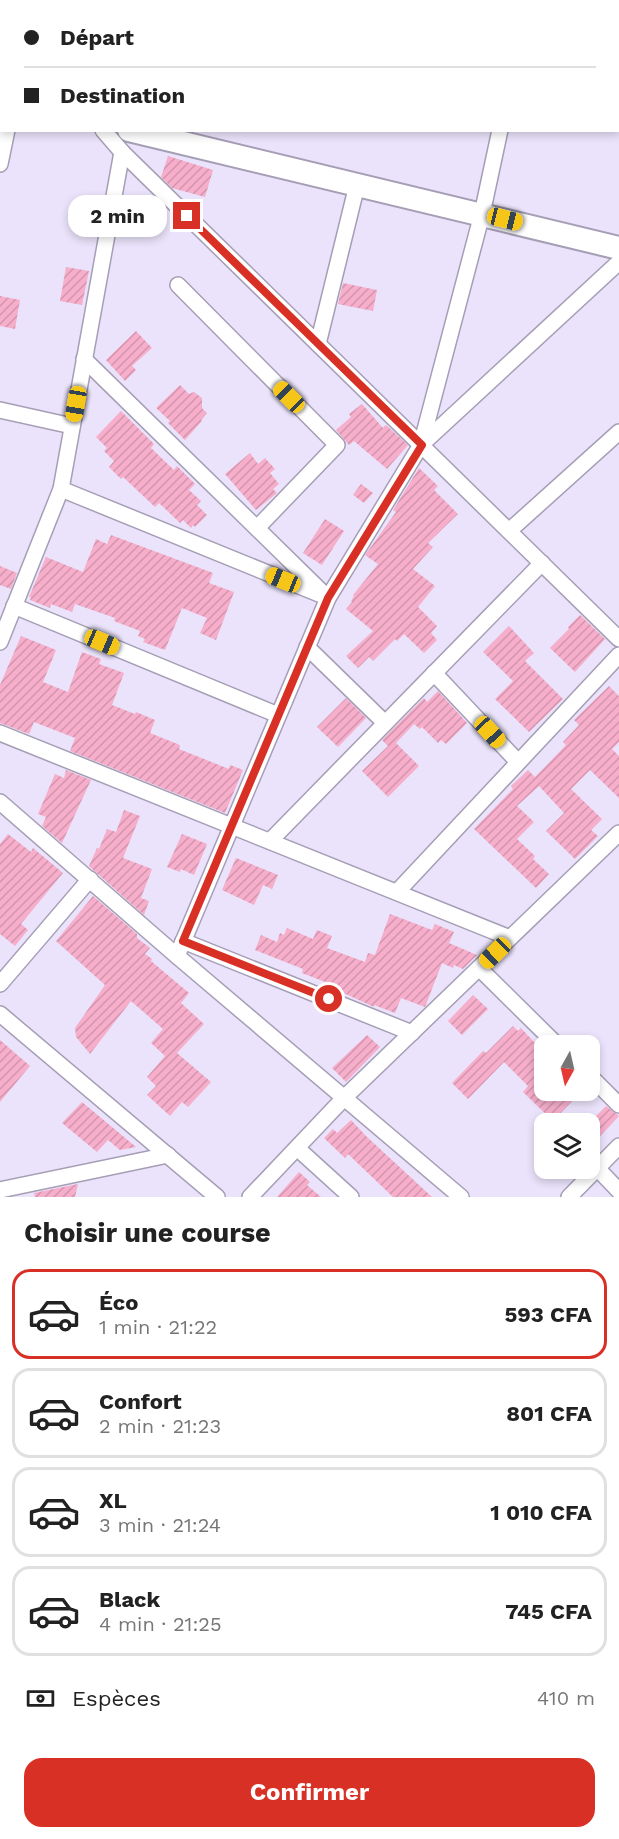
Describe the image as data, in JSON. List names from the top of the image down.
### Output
{
  "north": "bottom",
  "page": {
    "banner": ["Départ", "Destination"],
    "bubble": "2 min",
    "heading": "Choisir une course",
    "list": [
      {
        "name": "Éco",
        "note": "1 min · 21:22",
        "value": "593 CFA"
      },
      {
        "name": "Confort",
        "note": "2 min · 21:23",
        "value": "801 CFA"
      },
      {
        "name": "XL",
        "note": "3 min · 21:24",
        "value": "1 010 CFA"
      },
      {
        "name": "Black",
        "note": "4 min · 21:25",
        "value": "745 CFA"
      }
    ],
    "pay": ["Espèces", "410 m"],
    "buttons": "Confirmer"
  }
}
